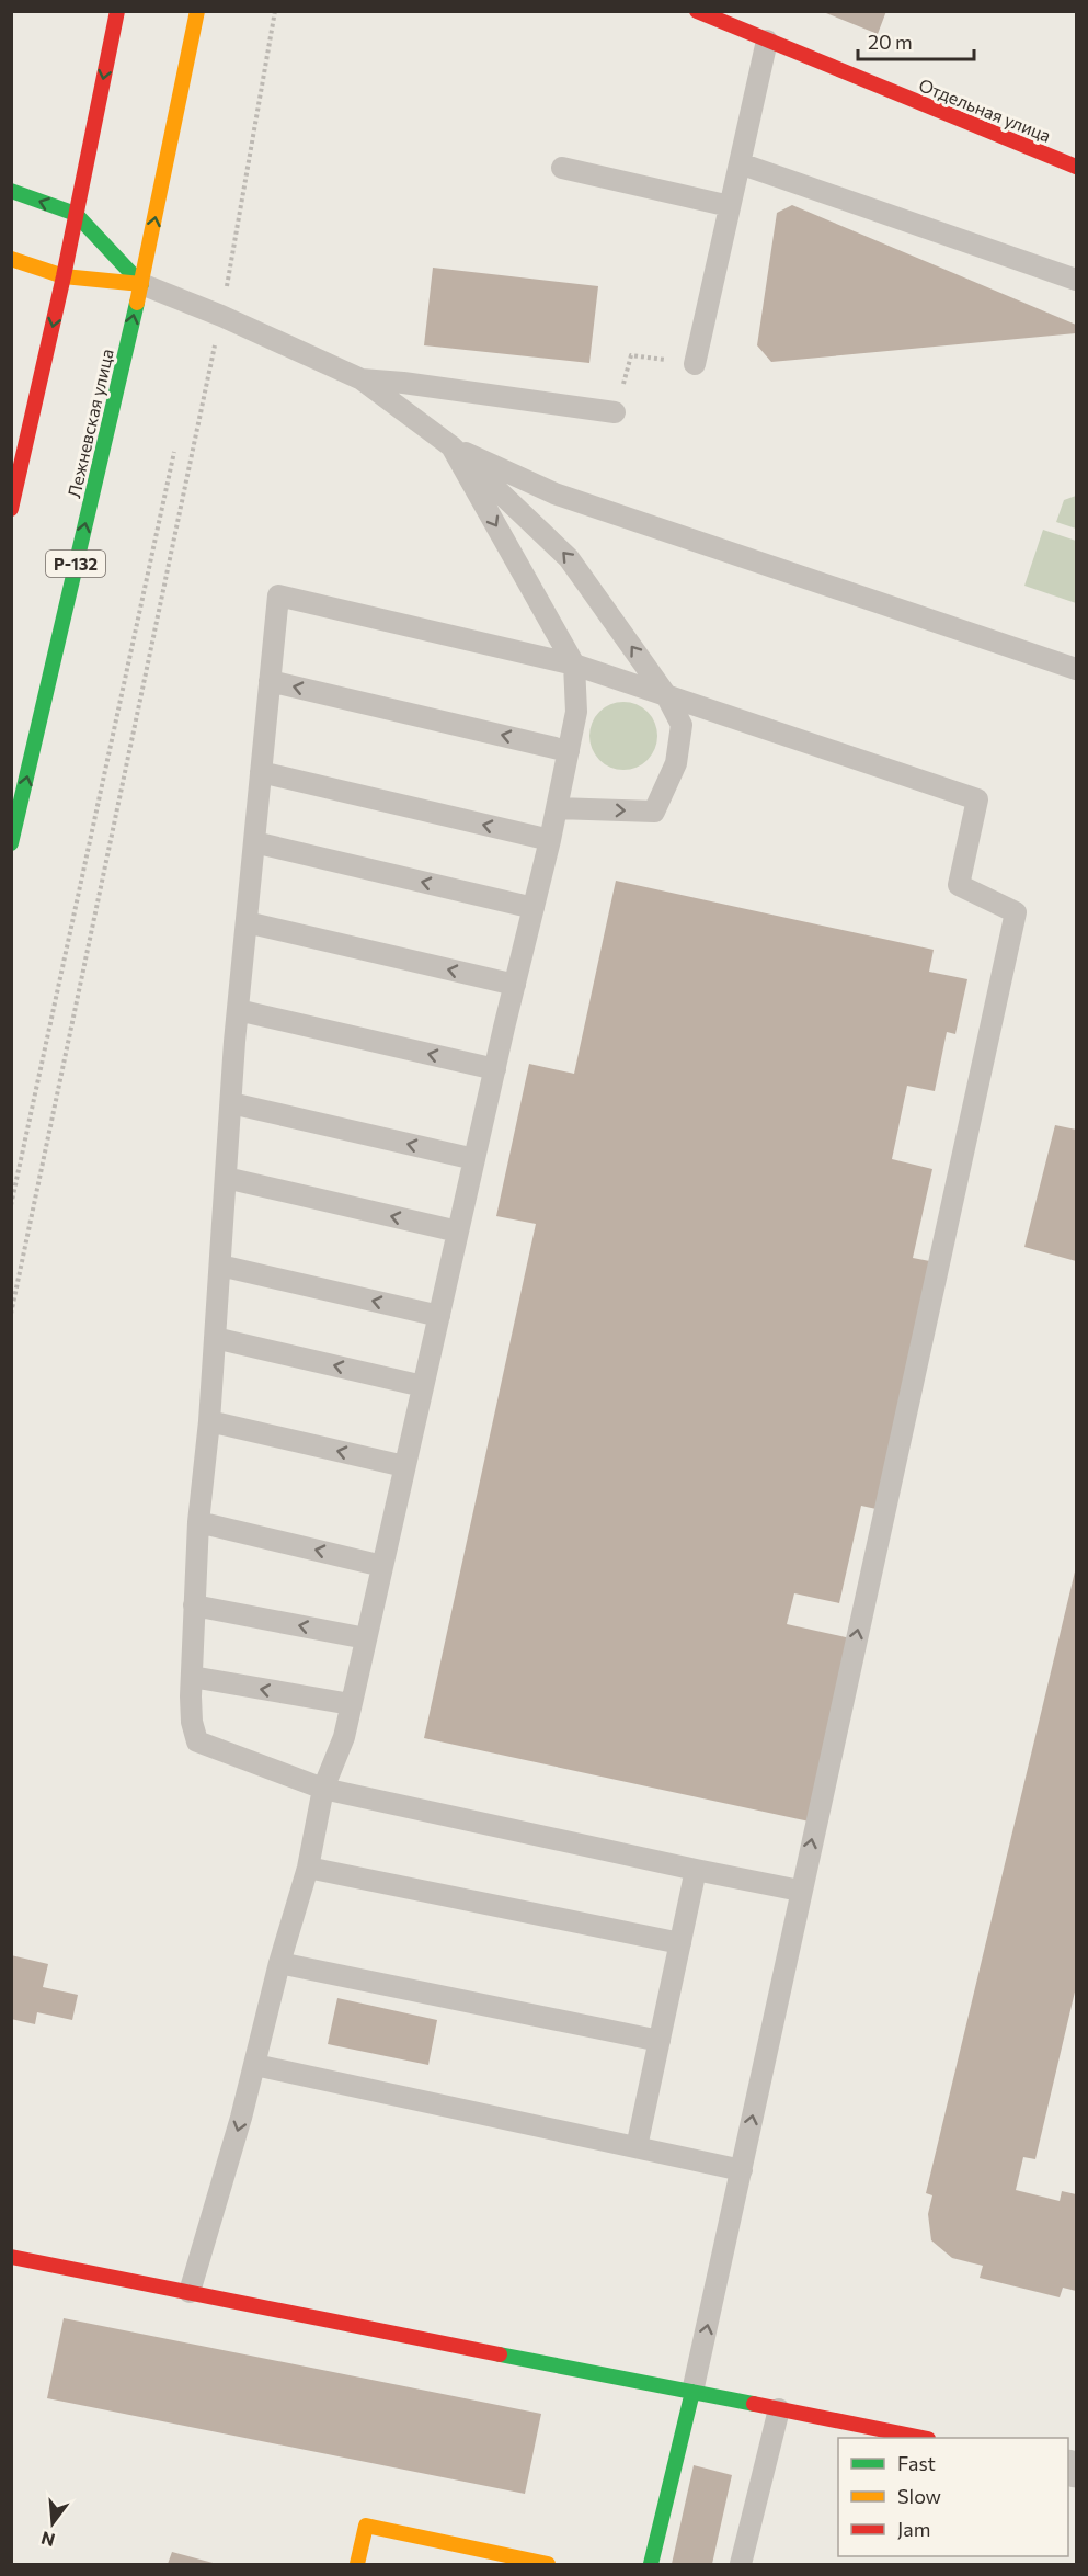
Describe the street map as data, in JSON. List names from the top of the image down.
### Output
{
  "streets": {
    "main road": ["Отдельная улица", "Лежневская улица", "Р-132"]
  },
  "legend": ["Fast", "Slow", "Jam"],
  "scale_bar": "20 m",
  "north": "bottom"
}
